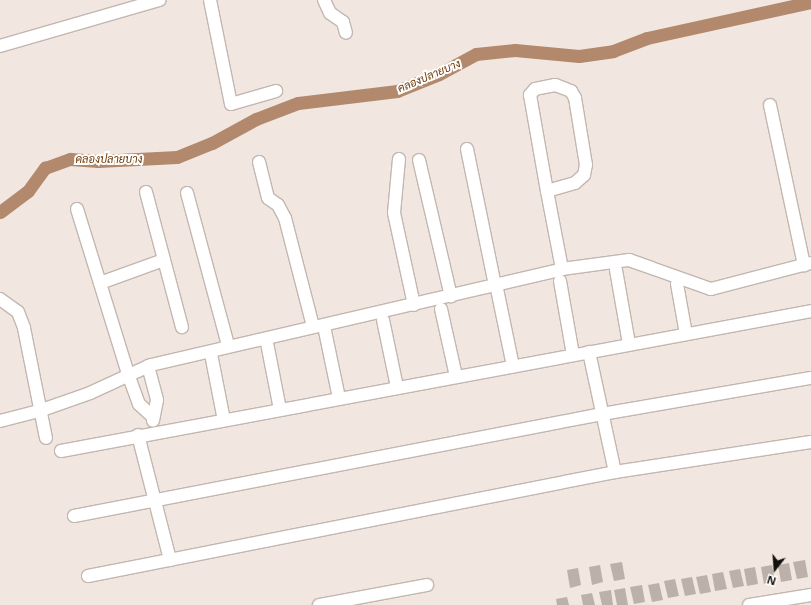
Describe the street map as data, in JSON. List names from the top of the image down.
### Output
{
  "water": ["คลองปลายบาง"],
  "north": "bottom"
}
